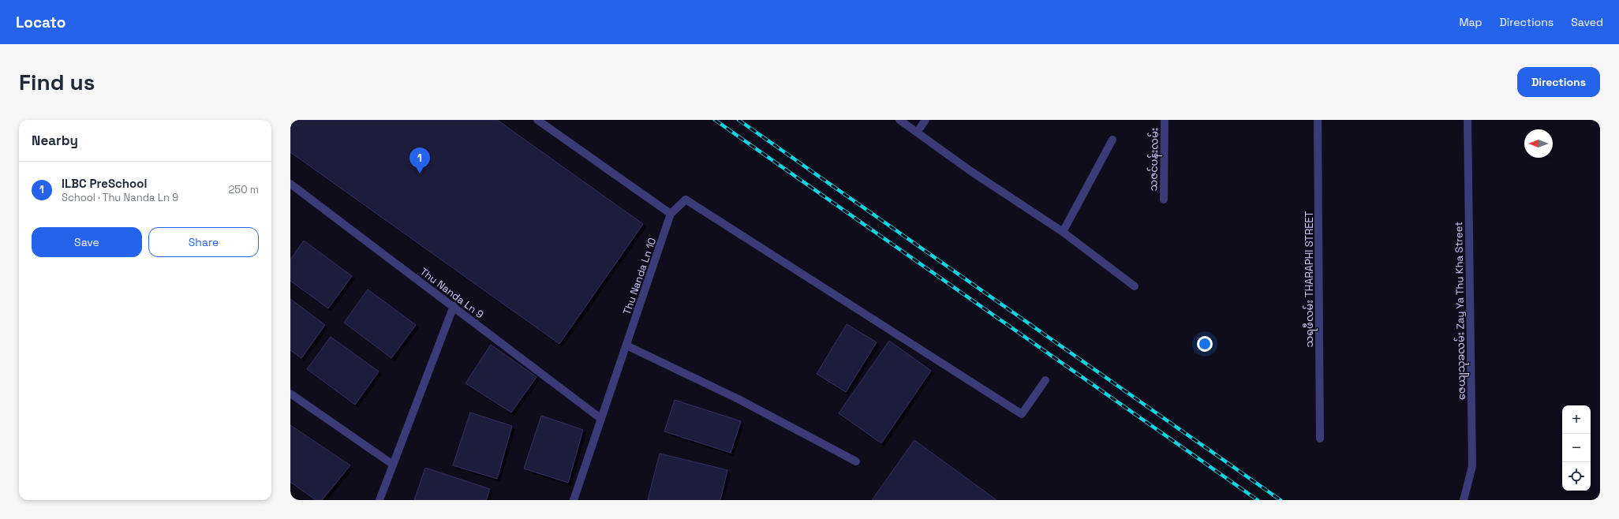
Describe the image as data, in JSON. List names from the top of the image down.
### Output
{
  "streets": {
    "street": [
      "သဇင်ပန်းလမ်း",
      "Thu Nanda Ln 10",
      "သရဖီလမ်း THARAPHI STREET",
      "Thu Nanda Ln 9",
      "ဇေယျသုခလမ်း Zay Ya Thu Kha Street"
    ]
  },
  "crossings": [
    ["Thu Nanda Ln 10", "Thu Nanda Ln 9"]
  ],
  "north": "left",
  "page": {
    "header": "Locato",
    "nav": ["Map", "Directions", "Saved"],
    "buttons": [
      "Directions",
      ["Save", "Share"]
    ],
    "title": "Find us",
    "heading": "Nearby",
    "pins": "1",
    "list": [
      {
        "mark": "1",
        "name": "ILBC PreSchool",
        "note": "School · Thu Nanda Ln 9",
        "value": "250 m"
      }
    ],
    "map_buttons": ["+", "−"]
  }
}
